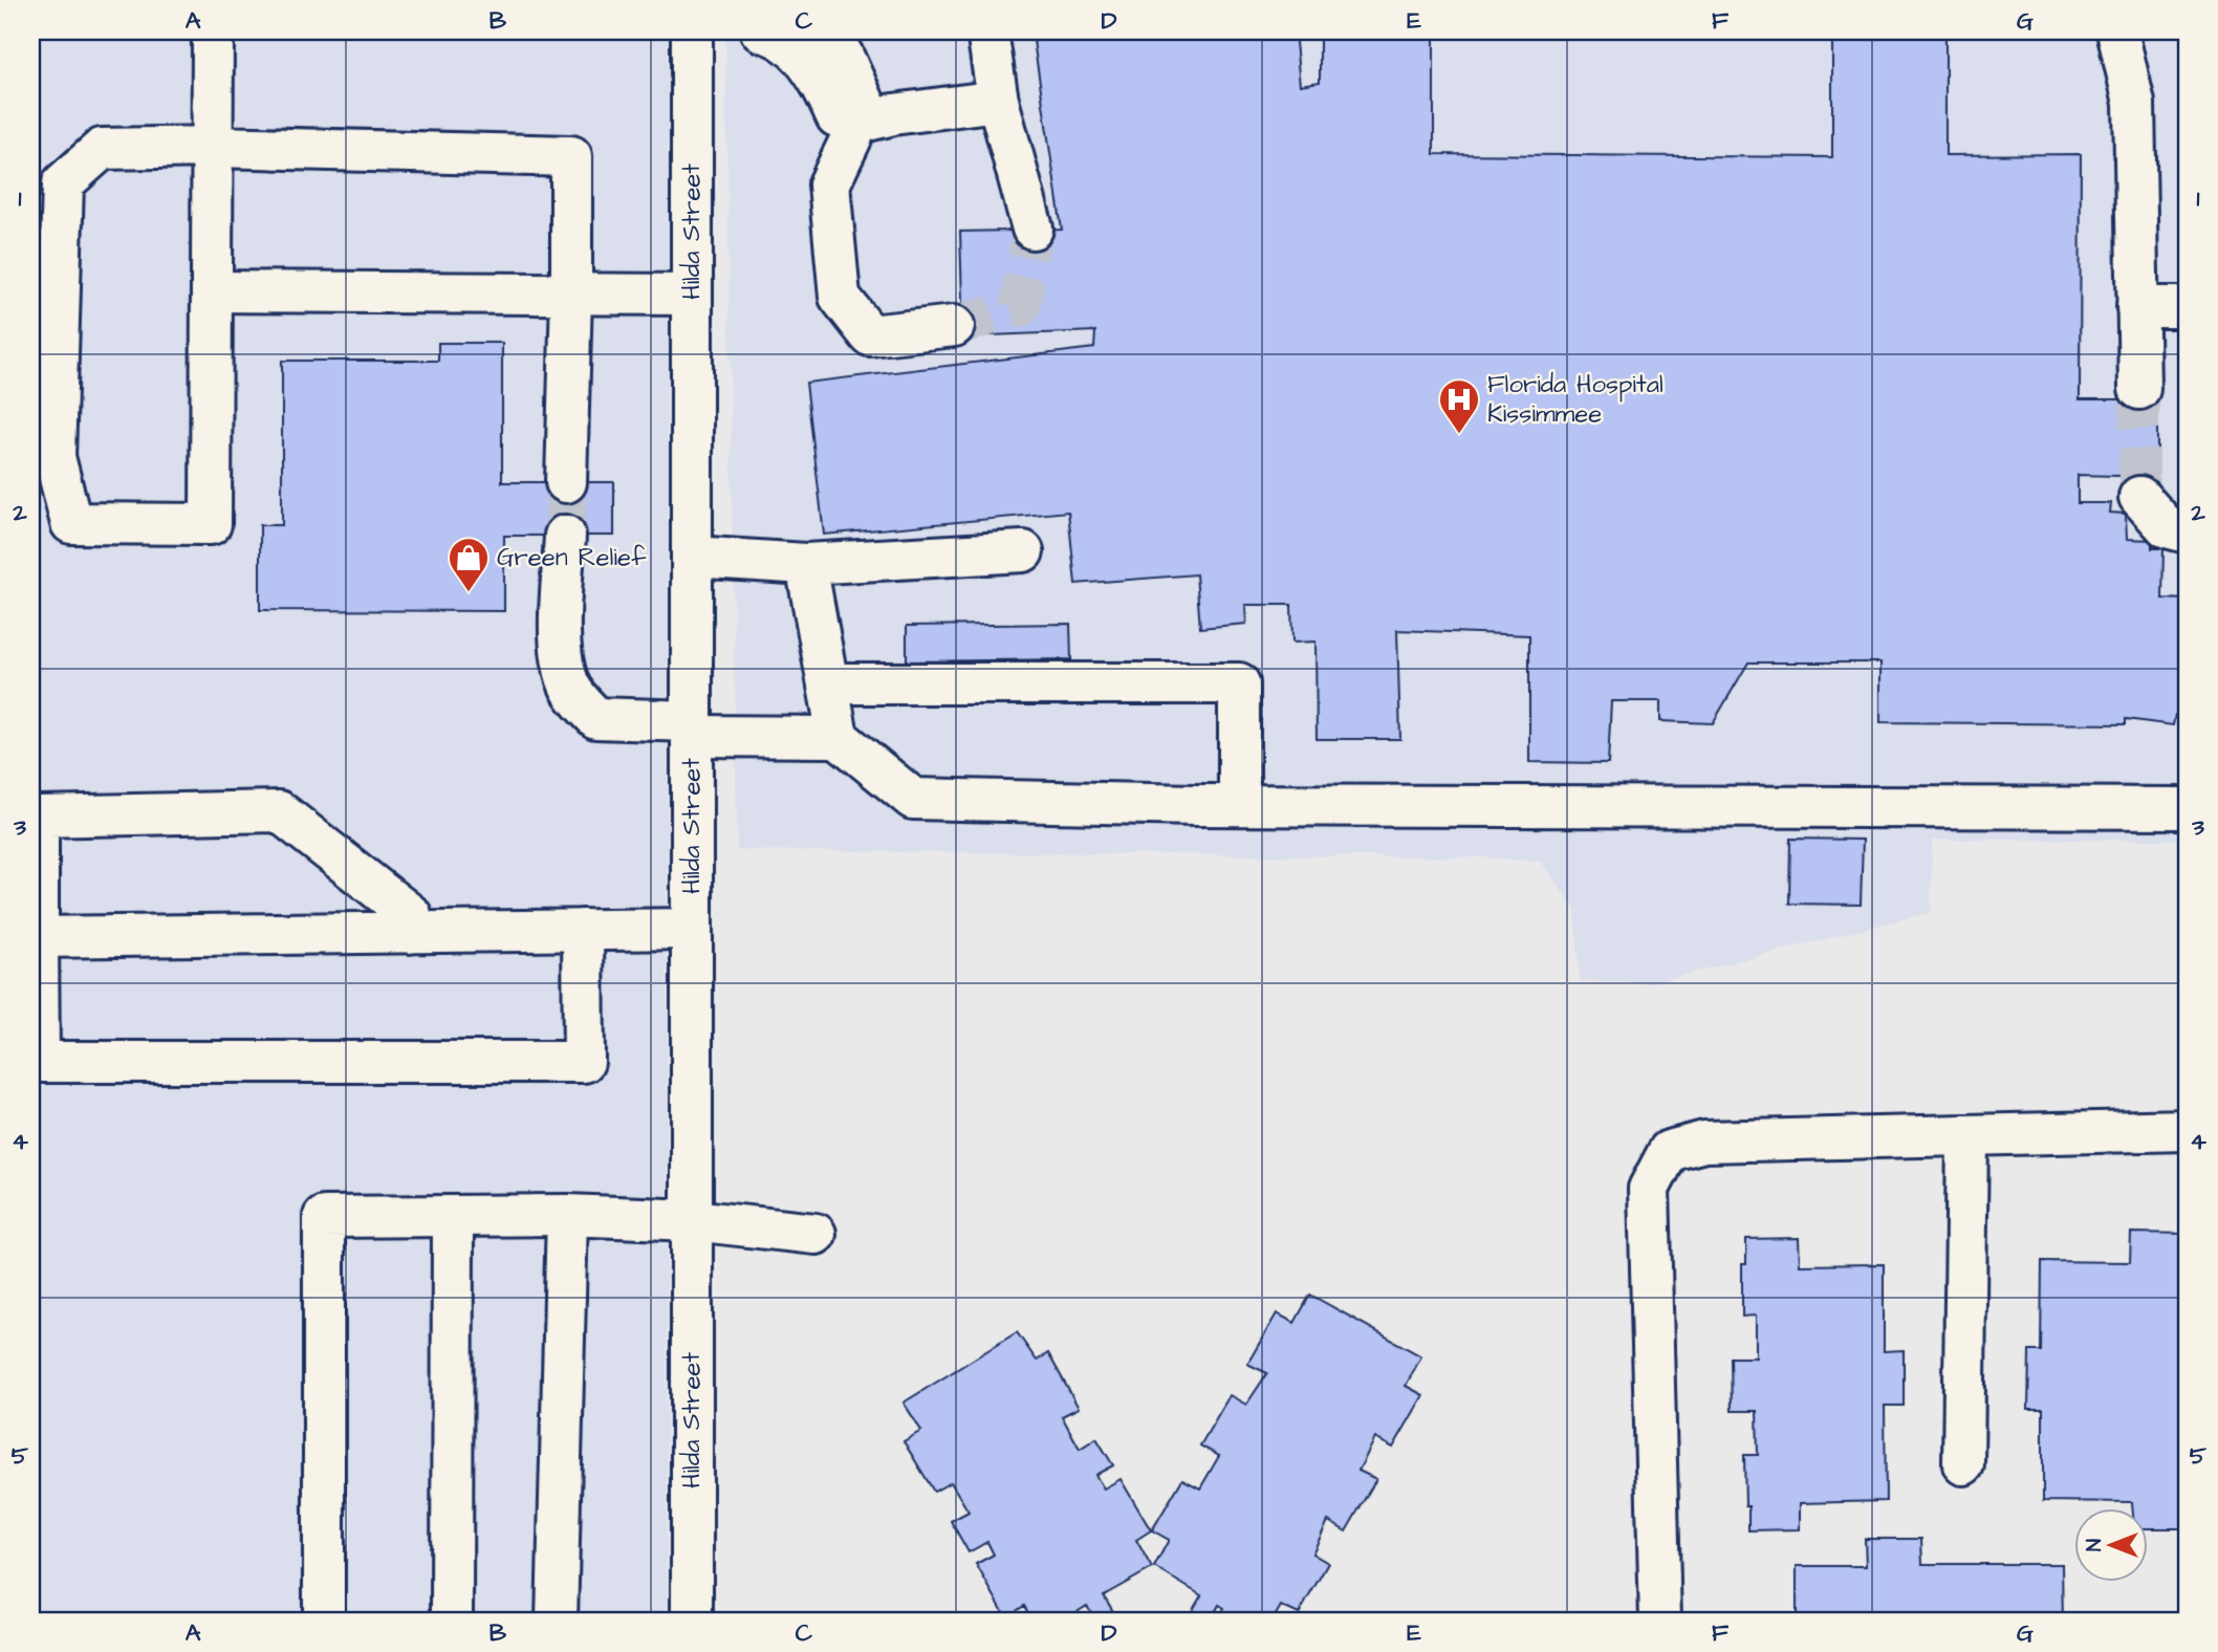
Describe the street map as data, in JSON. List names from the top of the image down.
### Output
{
  "streets": {
    "street": ["Hilda Street"]
  },
  "places": {
    "hospital": ["Florida Hospital Kissimmee"],
    "shop": ["Green Relief"]
  },
  "north": "left",
  "grid": {
    "columns": [
      "A",
      "B",
      "C",
      "D",
      "E",
      "F",
      "G"
    ],
    "rows": [
      "1",
      "2",
      "3",
      "4",
      "5"
    ]
  }
}
